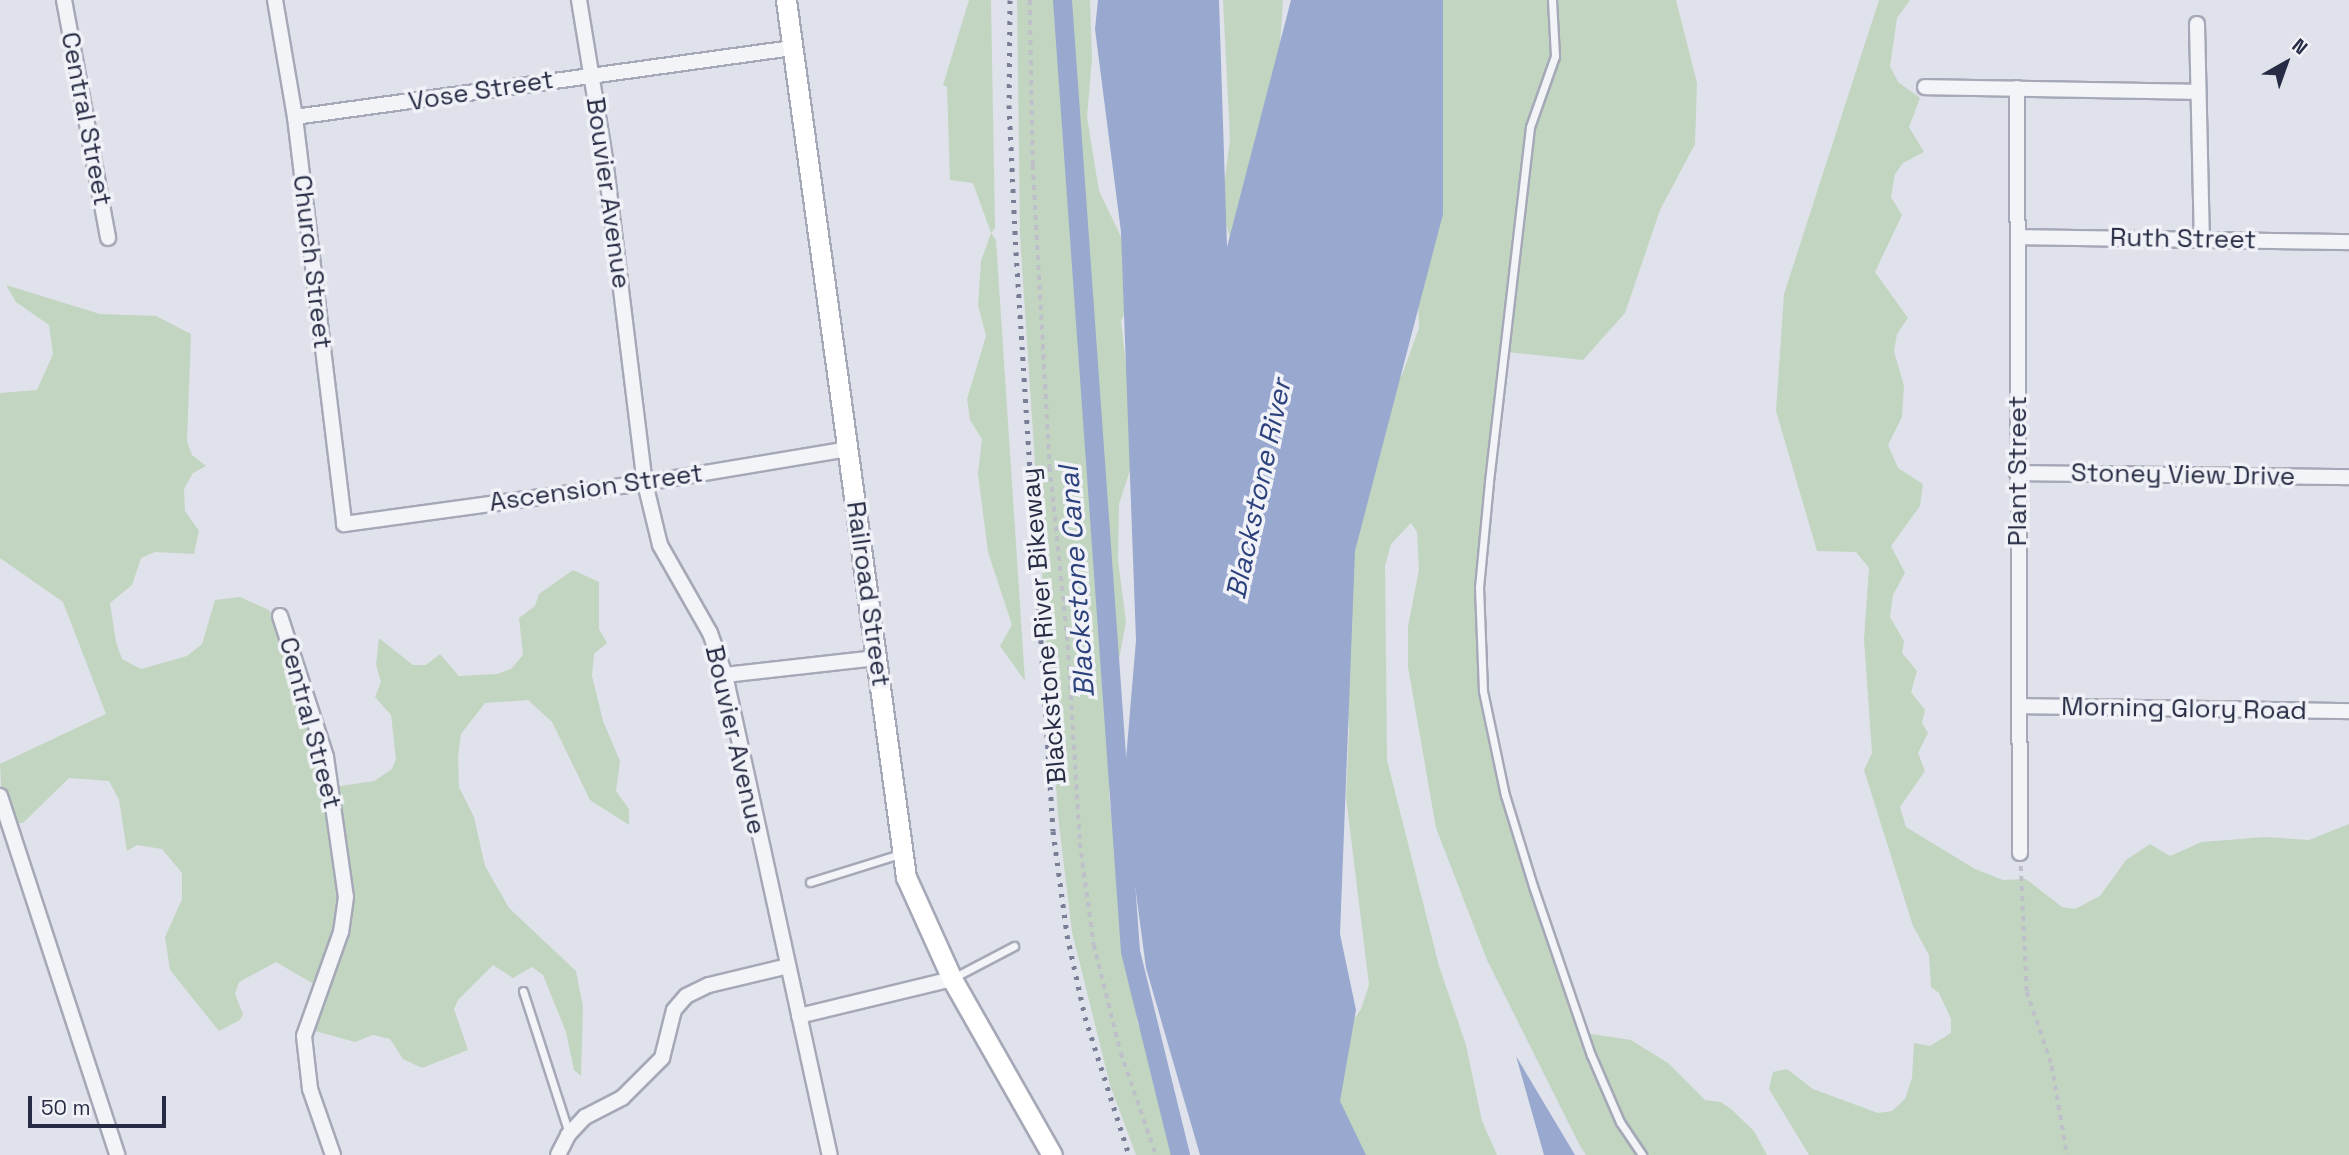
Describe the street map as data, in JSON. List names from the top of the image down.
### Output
{
  "streets": {
    "street": [
      "Vose Street",
      "Central Street",
      "Bouvier Avenue",
      "Ruth Street",
      "Church Street",
      "Plant Street",
      "Stoney View Drive",
      "Ascension Street",
      "Railroad Street",
      "Morning Glory Road"
    ],
    "path": ["Blackstone River Bikeway"]
  },
  "crossings": [
    ["Vose Street", "Bouvier Avenue"],
    ["Vose Street", "Church Street"],
    ["Vose Street", "Railroad Street"],
    ["Bouvier Avenue", "Ascension Street"],
    ["Ruth Street", "Plant Street"],
    ["Church Street", "Ascension Street"],
    ["Plant Street", "Stoney View Drive"],
    ["Plant Street", "Morning Glory Road"],
    ["Ascension Street", "Railroad Street"]
  ],
  "water": ["Blackstone River", "Blackstone Canal"],
  "scale_bar": "50 m",
  "north": "top right"
}
